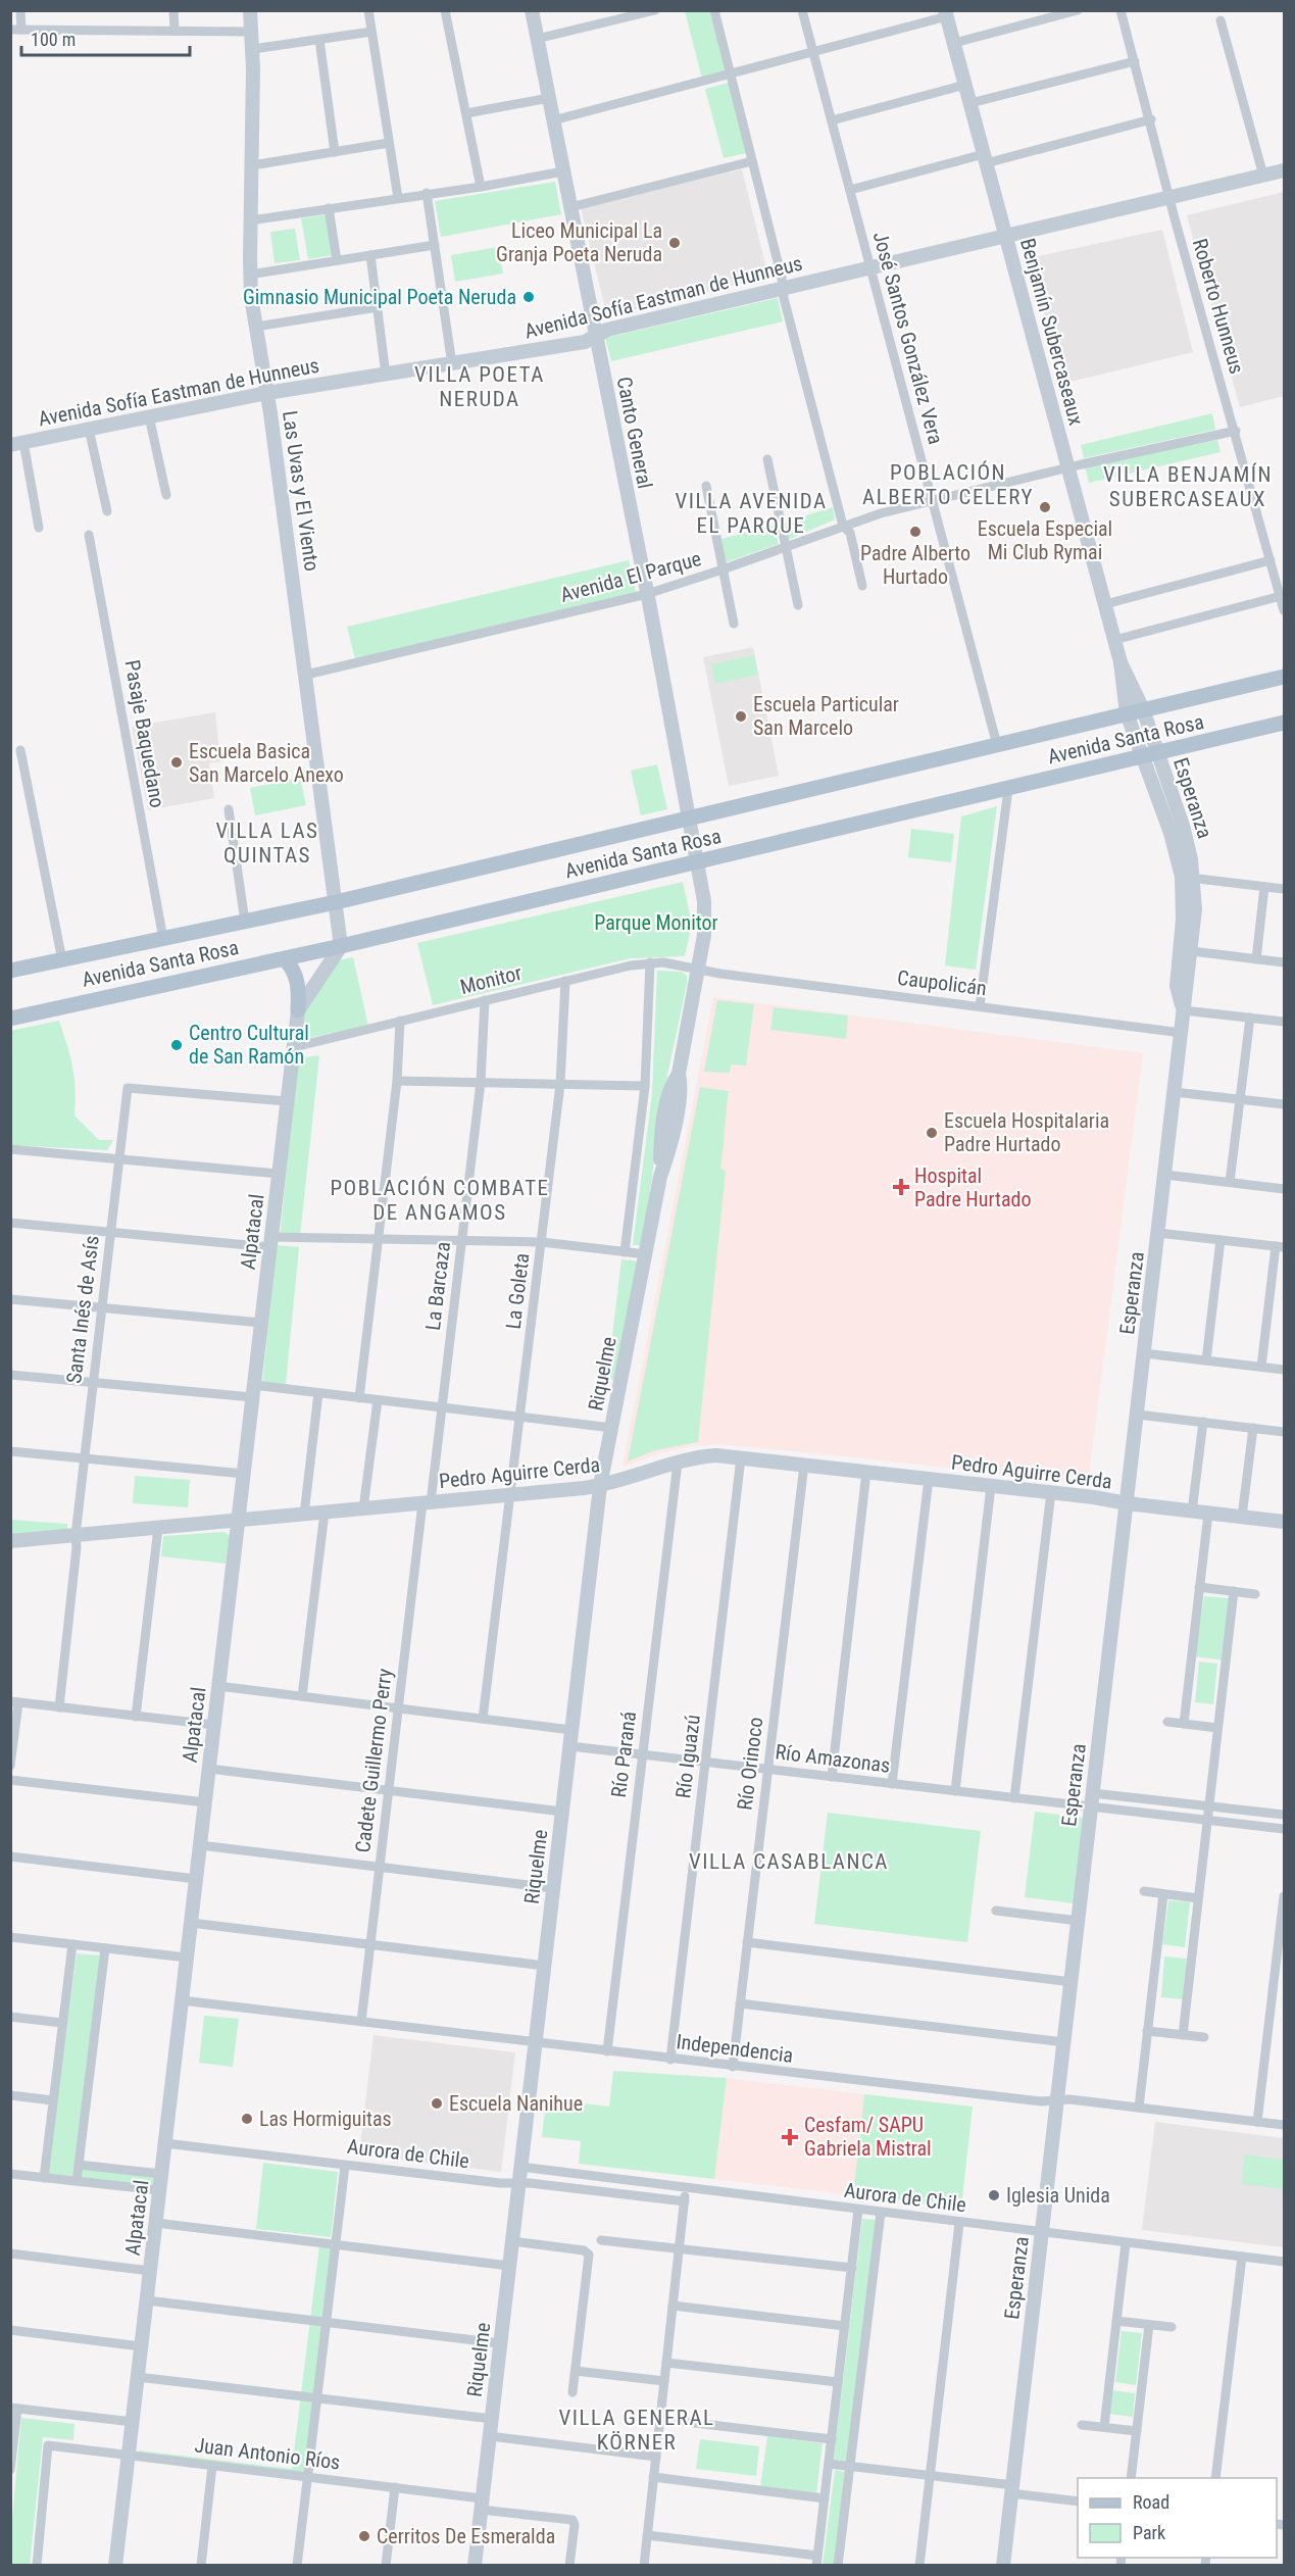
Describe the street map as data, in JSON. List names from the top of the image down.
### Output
{
  "streets": {
    "main road": ["Avenida Santa Rosa"],
    "street": [
      "Avenida Sofía Eastman de Hunneus",
      "Roberto Hunneus",
      "Benjamín Subercaseaux",
      "José Santos González Vera",
      "Canto General",
      "Las Uvas y El Viento",
      "Avenida El Parque",
      "Pasaje Baquedano",
      "Esperanza",
      "Monitor",
      "Caupolicán",
      "Alpatacal",
      "La Barcaza",
      "La Goleta",
      "Santa Inés de Asís",
      "Riquelme",
      "Pedro Aguirre Cerda",
      "Río Paraná",
      "Río Iguazú",
      "Río Amazonas",
      "Cadete Guillermo Perry",
      "Río Orinoco",
      "Independencia",
      "Aurora de Chile",
      "Juan Antonio Ríos"
    ]
  },
  "crossings": [
    ["Avenida Sofía Eastman de Hunneus", "Roberto Hunneus"],
    ["Avenida Sofía Eastman de Hunneus", "Benjamín Subercaseaux"],
    ["Avenida Sofía Eastman de Hunneus", "José Santos González Vera"],
    ["Avenida Sofía Eastman de Hunneus", "Canto General"],
    ["Avenida Sofía Eastman de Hunneus", "Las Uvas y El Viento"],
    ["Roberto Hunneus", "Avenida El Parque"],
    ["Benjamín Subercaseaux", "Avenida El Parque"],
    ["Benjamín Subercaseaux", "Avenida Santa Rosa"],
    ["Benjamín Subercaseaux", "Esperanza"],
    ["José Santos González Vera", "Avenida El Parque"],
    ["José Santos González Vera", "Avenida Santa Rosa"],
    ["Canto General", "Avenida El Parque"],
    ["Canto General", "Avenida Santa Rosa"],
    ["Canto General", "Riquelme"],
    ["Las Uvas y El Viento", "Avenida El Parque"],
    ["Las Uvas y El Viento", "Avenida Santa Rosa"],
    ["Pasaje Baquedano", "Avenida Santa Rosa"],
    ["Avenida Santa Rosa", "Esperanza"],
    ["Avenida Santa Rosa", "Alpatacal"],
    ["Avenida Santa Rosa", "Riquelme"],
    ["Esperanza", "Caupolicán"],
    ["Esperanza", "Pedro Aguirre Cerda"],
    ["Esperanza", "Río Amazonas"],
    ["Esperanza", "Independencia"],
    ["Esperanza", "Aurora de Chile"],
    ["Monitor", "Caupolicán"],
    ["Monitor", "Alpatacal"],
    ["Monitor", "La Barcaza"],
    ["Monitor", "La Goleta"],
    ["Monitor", "Riquelme"],
    ["Caupolicán", "Riquelme"],
    ["Alpatacal", "Santa Inés de Asís"],
    ["Alpatacal", "Pedro Aguirre Cerda"],
    ["Alpatacal", "Independencia"],
    ["Alpatacal", "Aurora de Chile"],
    ["Alpatacal", "Juan Antonio Ríos"],
    ["La Barcaza", "Pedro Aguirre Cerda"],
    ["La Barcaza", "Cadete Guillermo Perry"],
    ["La Goleta", "Pedro Aguirre Cerda"],
    ["Santa Inés de Asís", "Pedro Aguirre Cerda"],
    ["Riquelme", "Pedro Aguirre Cerda"],
    ["Riquelme", "Río Amazonas"],
    ["Riquelme", "Independencia"],
    ["Riquelme", "Aurora de Chile"],
    ["Riquelme", "Juan Antonio Ríos"],
    ["Pedro Aguirre Cerda", "Río Paraná"],
    ["Pedro Aguirre Cerda", "Río Iguazú"],
    ["Pedro Aguirre Cerda", "Cadete Guillermo Perry"],
    ["Pedro Aguirre Cerda", "Río Orinoco"],
    ["Río Paraná", "Río Amazonas"],
    ["Río Paraná", "Independencia"],
    ["Río Iguazú", "Río Amazonas"],
    ["Río Iguazú", "Independencia"],
    ["Río Amazonas", "Río Orinoco"],
    ["Cadete Guillermo Perry", "Independencia"],
    ["Río Orinoco", "Independencia"]
  ],
  "districts": [
    "VILLA POETA NERUDA",
    "POBLACIÓN ALBERTO CELERY",
    "VILLA BENJAMÍN SUBERCASEAUX",
    "VILLA AVENIDA EL PARQUE",
    "VILLA LAS QUINTAS",
    "POBLACIÓN COMBATE DE ANGAMOS",
    "VILLA CASABLANCA",
    "VILLA GENERAL KÖRNER"
  ],
  "parks": ["Parque Monitor"],
  "places": {
    "other": [
      "Liceo Municipal La Granja Poeta Neruda",
      "Gimnasio Municipal Poeta Neruda",
      "Escuela Especial Mi Club Rymai",
      "Padre Alberto Hurtado",
      "Escuela Particular San Marcelo",
      "Escuela Basica San Marcelo Anexo",
      "Centro Cultural de San Ramón",
      "Escuela Hospitalaria Padre Hurtado",
      "Escuela Nanihue",
      "Las Hormiguitas",
      "Iglesia Unida",
      "Cerritos De Esmeralda"
    ],
    "health": ["Hospital Padre Hurtado", "Cesfam/ SAPU Gabriela Mistral"]
  },
  "legend": ["Road", "Park"],
  "scale_bar": "100 m"
}
